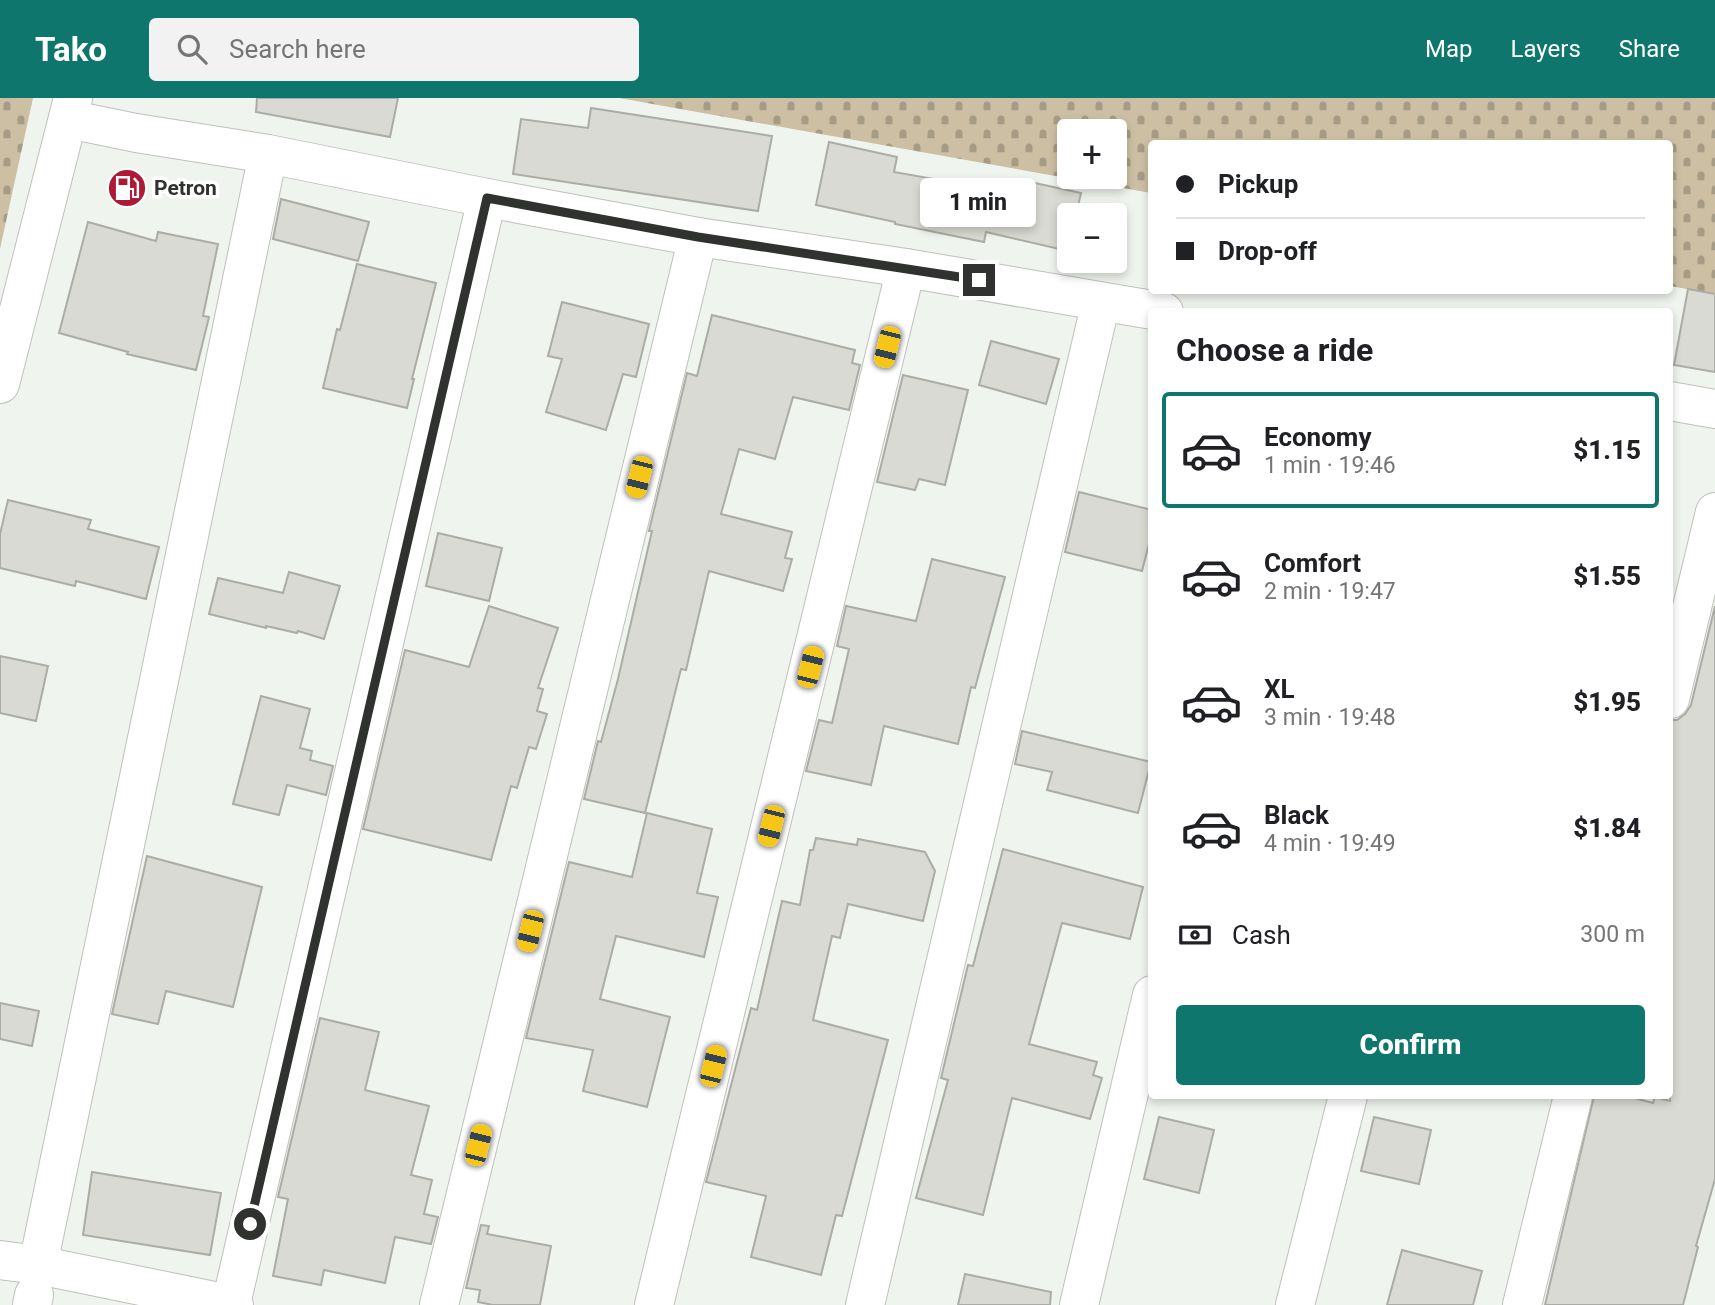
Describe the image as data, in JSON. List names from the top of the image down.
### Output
{
  "places": {
    "fuel station": ["Petron"]
  },
  "page": {
    "header": "Tako",
    "search": "Search here",
    "nav": ["Map", "Layers", "Share"],
    "map_buttons": ["+", "−"],
    "banner": ["Pickup", "Drop-off"],
    "bubble": "1 min",
    "heading": "Choose a ride",
    "list": [
      {
        "name": "Economy",
        "note": "1 min · 19:46",
        "value": "$1.15"
      },
      {
        "name": "Comfort",
        "note": "2 min · 19:47",
        "value": "$1.55"
      },
      {
        "name": "XL",
        "note": "3 min · 19:48",
        "value": "$1.95"
      },
      {
        "name": "Black",
        "note": "4 min · 19:49",
        "value": "$1.84"
      }
    ],
    "pay": ["Cash", "300 m"],
    "buttons": "Confirm"
  }
}
